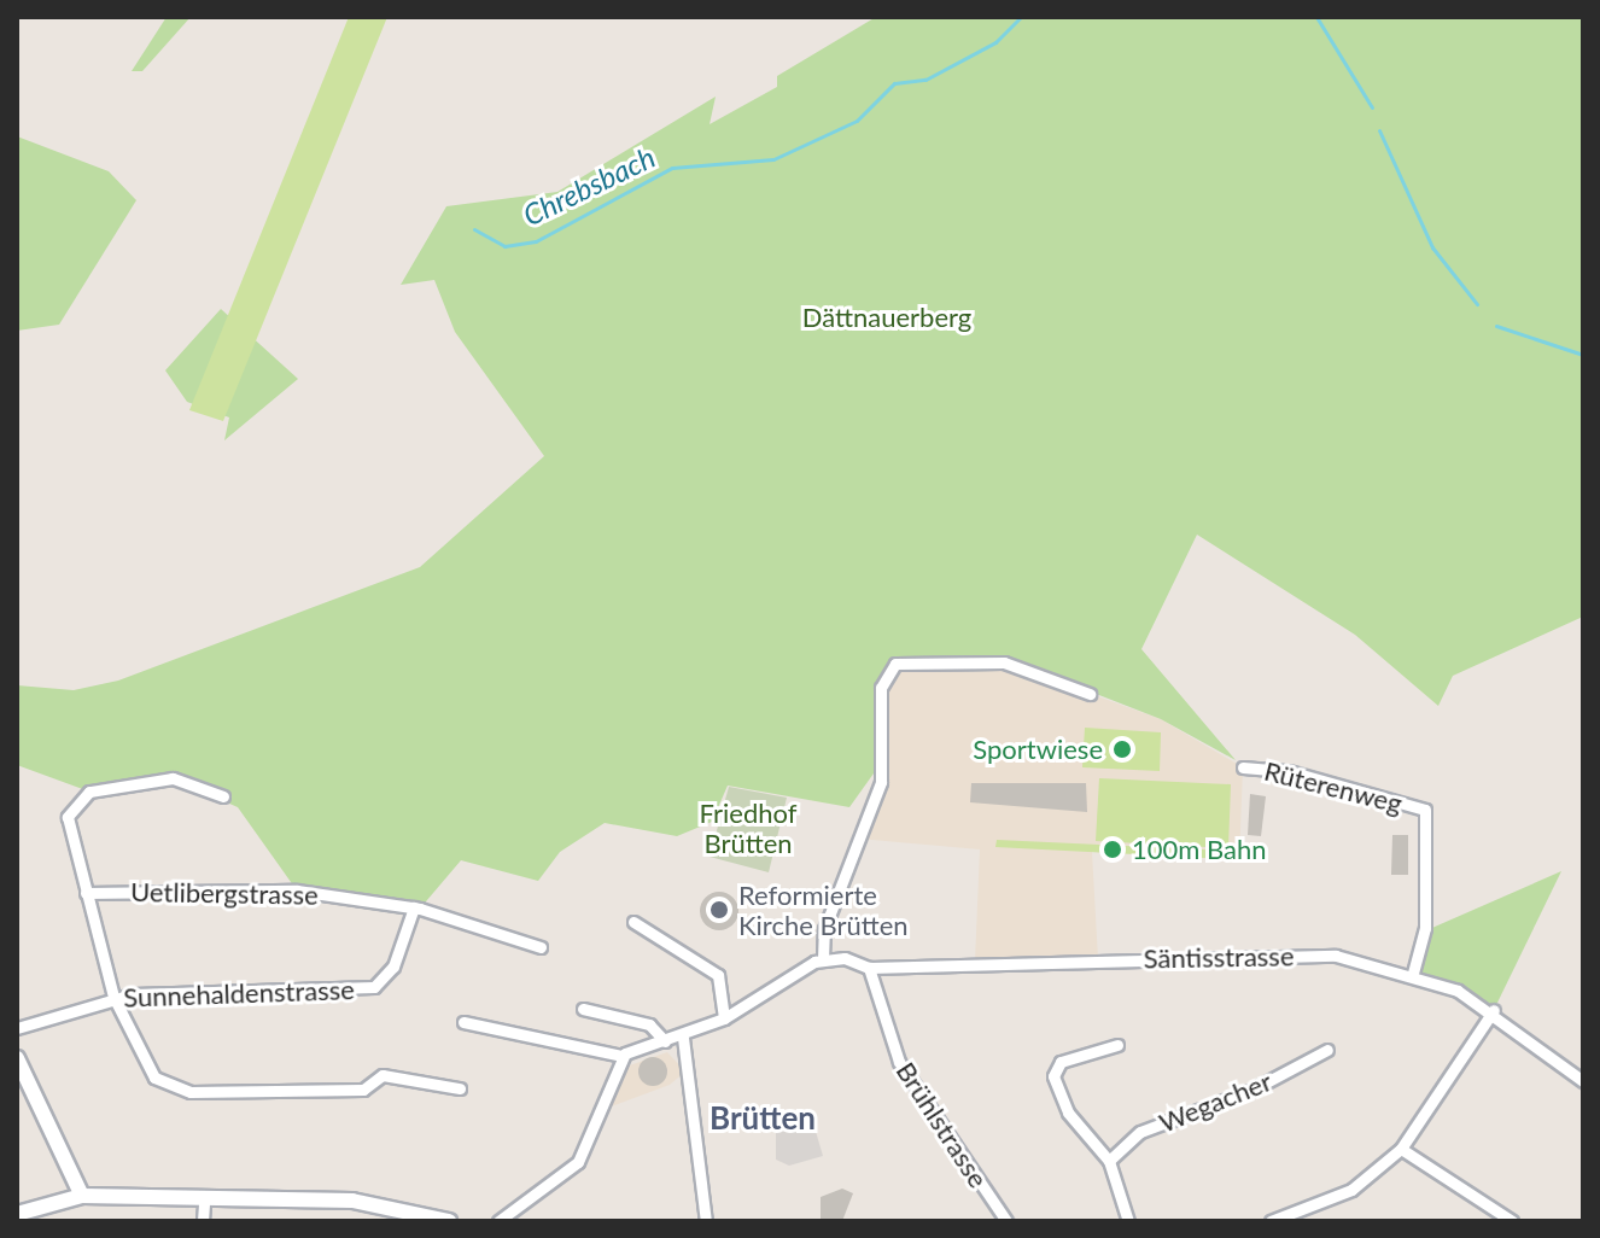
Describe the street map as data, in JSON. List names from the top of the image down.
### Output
{
  "streets": {
    "street": [
      "Rüterenweg",
      "Uetlibergstrasse",
      "Säntisstrasse",
      "Sunnehaldenstrasse",
      "Wegacher",
      "Brühlstrasse"
    ]
  },
  "crossings": [
    ["Rüterenweg", "Säntisstrasse"],
    ["Uetlibergstrasse", "Sunnehaldenstrasse"],
    ["Säntisstrasse", "Brühlstrasse"]
  ],
  "districts": ["Brütten"],
  "water": ["Chrebsbach"],
  "parks": ["Dättnauerberg", "Friedhof Brütten"],
  "places": ["Sportwiese", "100m Bahn", "Reformierte Kirche Brütten"]
}
